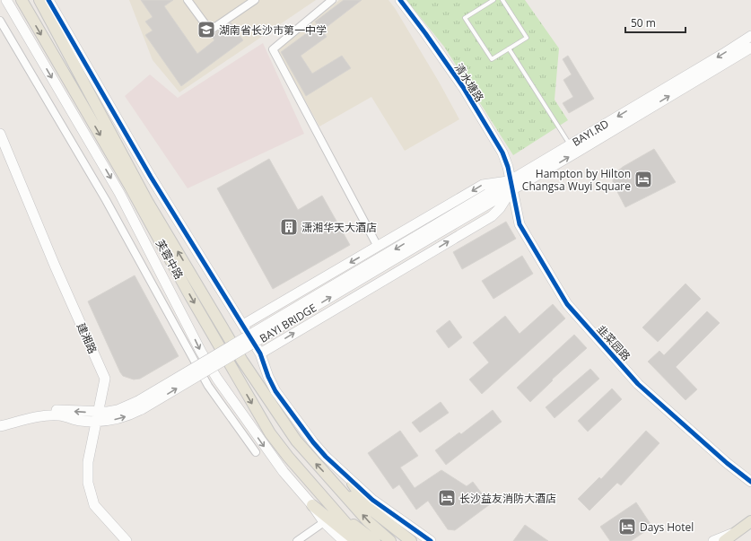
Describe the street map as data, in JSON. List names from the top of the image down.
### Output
{
  "streets": {
    "main road": ["芙蓉中路"],
    "street": [
      "清水塘路",
      "BAYI.RD",
      "BAYI BRIDGE",
      "建湘路",
      "韭菜园路"
    ]
  },
  "crossings": [
    ["清水塘路", "BAYI.RD"],
    ["清水塘路", "韭菜园路"],
    ["BAYI.RD", "BAYI BRIDGE"],
    ["BAYI.RD", "韭菜园路"],
    ["BAYI BRIDGE", "建湘路"]
  ],
  "places": {
    "school or university": ["湖南省长沙市第一中学"],
    "hotel": ["Hampton by Hilton Changsa Wuyi Square", "长沙益友消防大酒店", "Days Hotel"],
    "building": ["潇湘华天大酒店"]
  },
  "scale_bar": "50 m"
}
